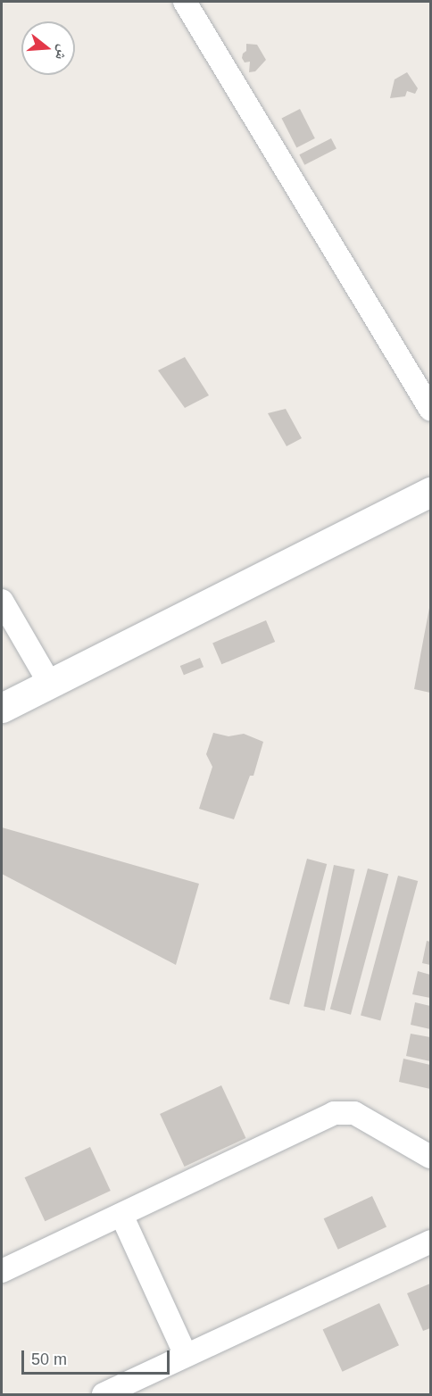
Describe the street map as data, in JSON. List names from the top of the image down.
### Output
{
  "scale_bar": "50 m",
  "north": "right"
}
